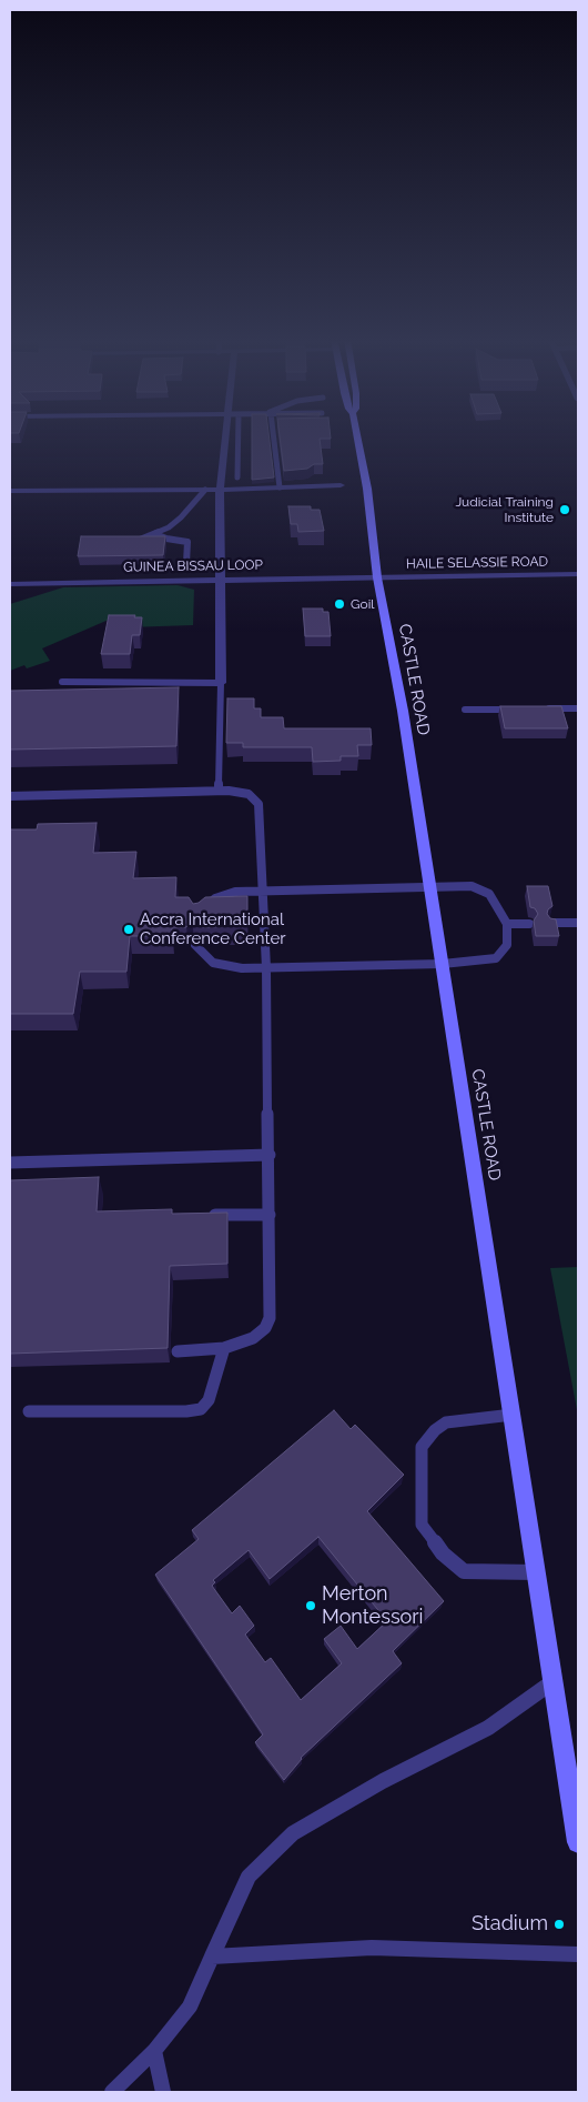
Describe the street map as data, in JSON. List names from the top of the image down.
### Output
{
  "streets": {
    "main road": ["CASTLE ROAD"],
    "street": ["HAILE SELASSIE ROAD", "GUINEA BISSAU LOOP"]
  },
  "crossings": [
    ["HAILE SELASSIE ROAD", "GUINEA BISSAU LOOP"],
    ["HAILE SELASSIE ROAD", "CASTLE ROAD"],
    ["GUINEA BISSAU LOOP", "CASTLE ROAD"]
  ],
  "places": [
    "Judicial Training Institute",
    "Goil",
    "Accra International Conference Center",
    "Merton Montessori",
    "Stadium"
  ]
}
